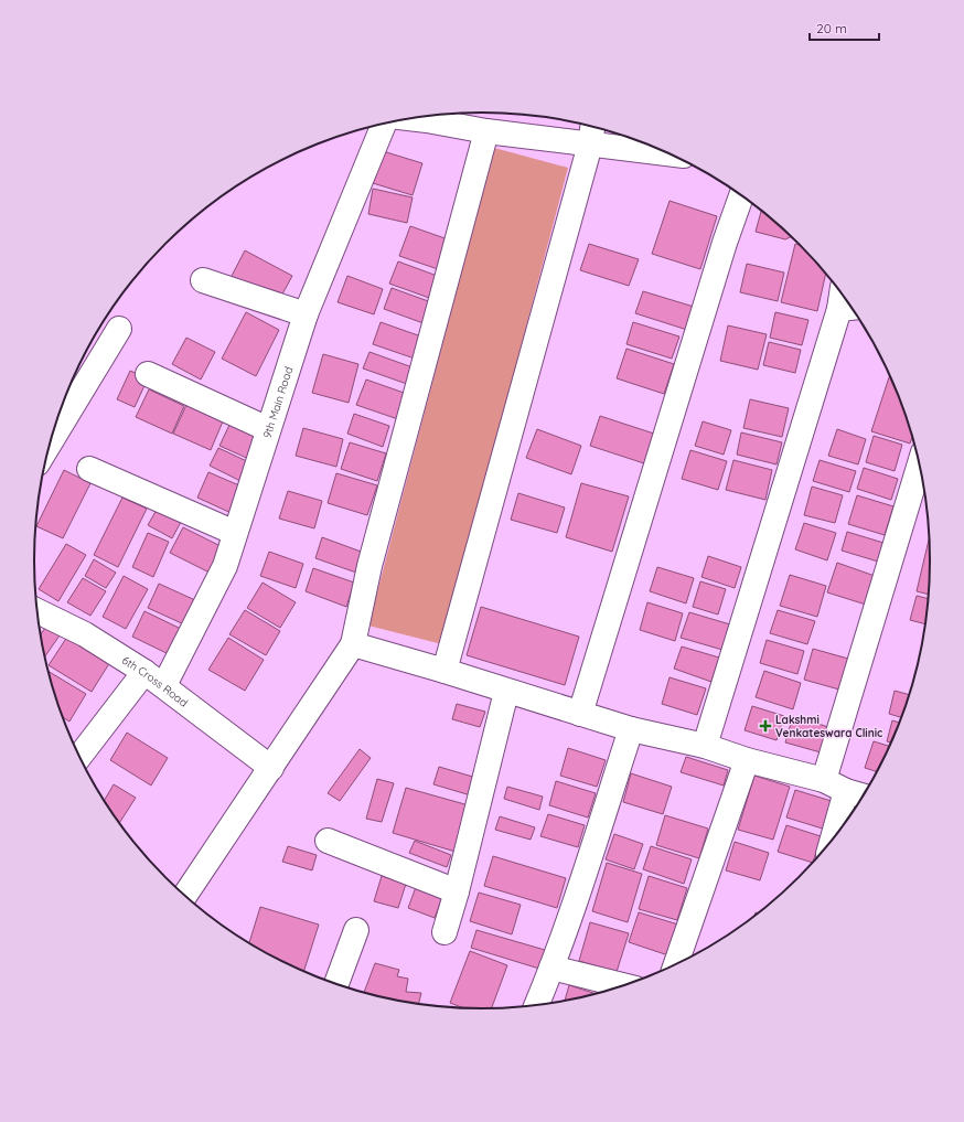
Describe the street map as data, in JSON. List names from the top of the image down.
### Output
{
  "streets": {
    "street": ["9th Main Road", "6th Cross Road"]
  },
  "crossings": [
    ["9th Main Road", "6th Cross Road"]
  ],
  "places": {
    "health": ["Lakshmi Venkateswara Clinic"]
  },
  "scale_bar": "20 m"
}
